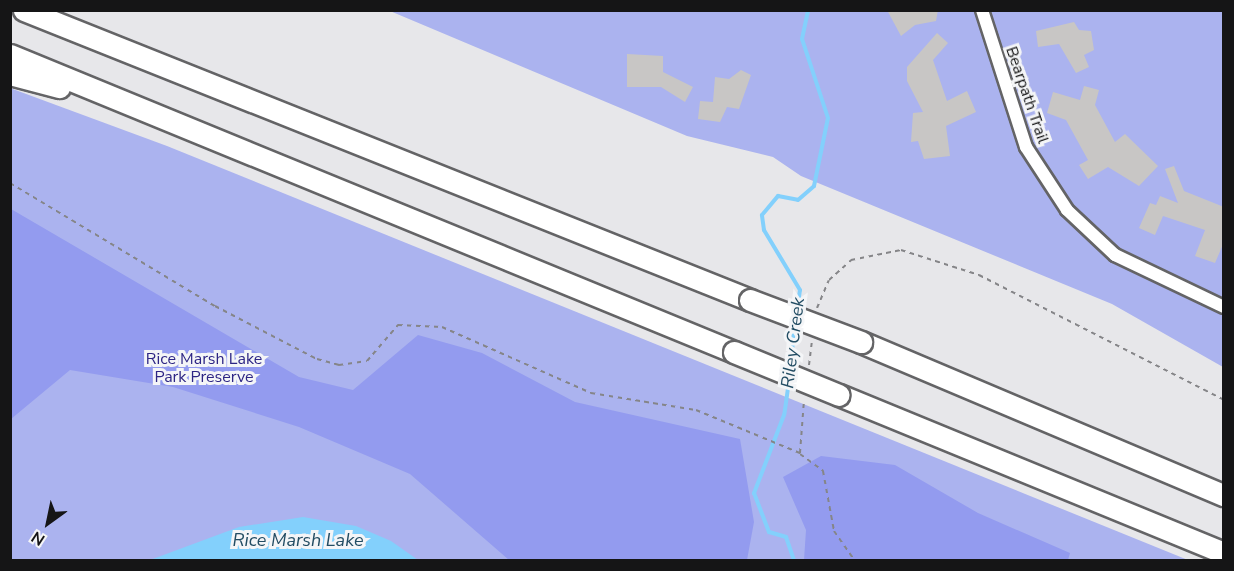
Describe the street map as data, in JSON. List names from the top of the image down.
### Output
{
  "streets": {
    "street": ["Bearpath Trail"]
  },
  "water": ["Riley Creek", "Rice Marsh Lake"],
  "parks": ["Rice Marsh Lake Park Preserve"],
  "north": "bottom left"
}
